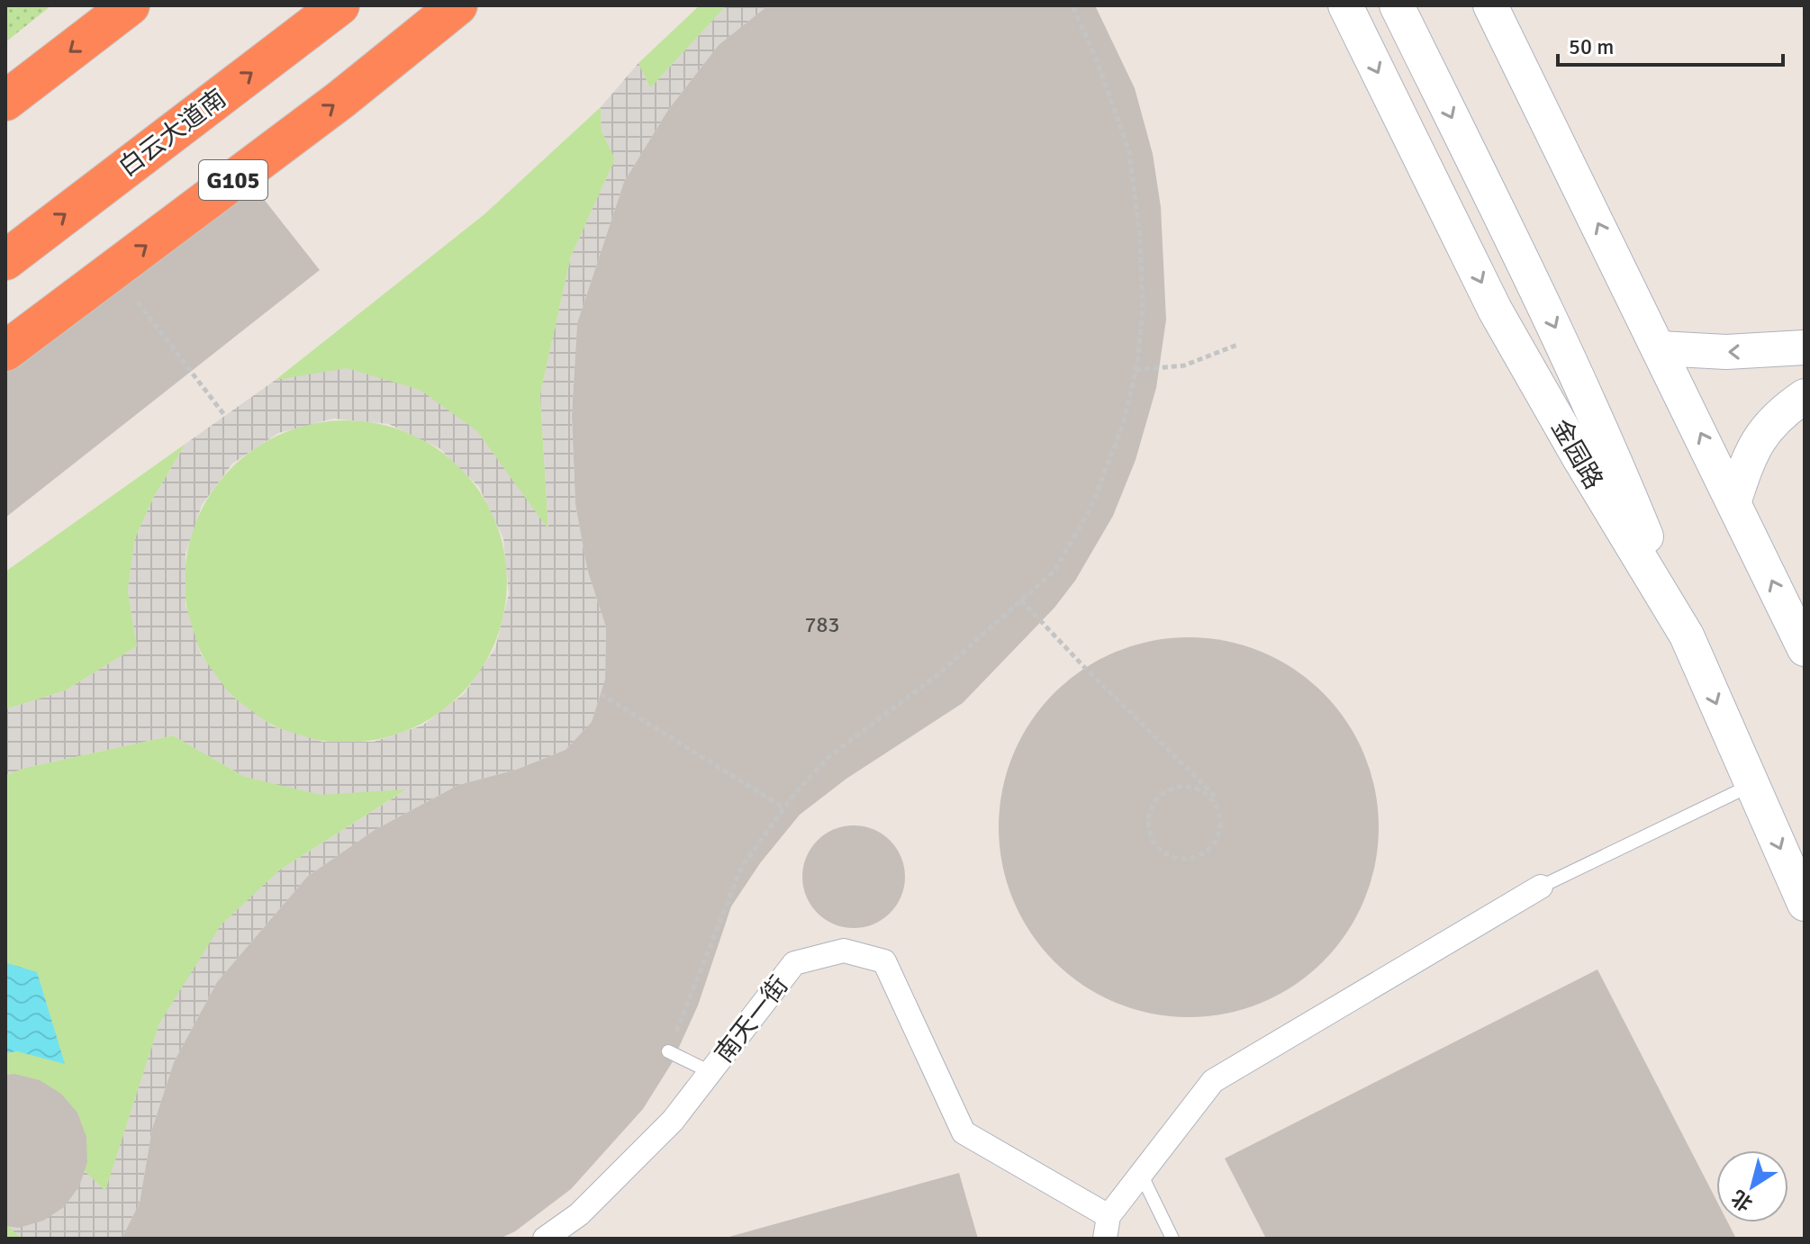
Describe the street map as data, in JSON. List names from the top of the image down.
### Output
{
  "streets": {
    "highway": ["白云大道南", "G105"],
    "main road": ["金园路"],
    "street": ["南天一街"]
  },
  "house_numbers": ["783"],
  "scale_bar": "50 m",
  "north": "bottom left"
}
